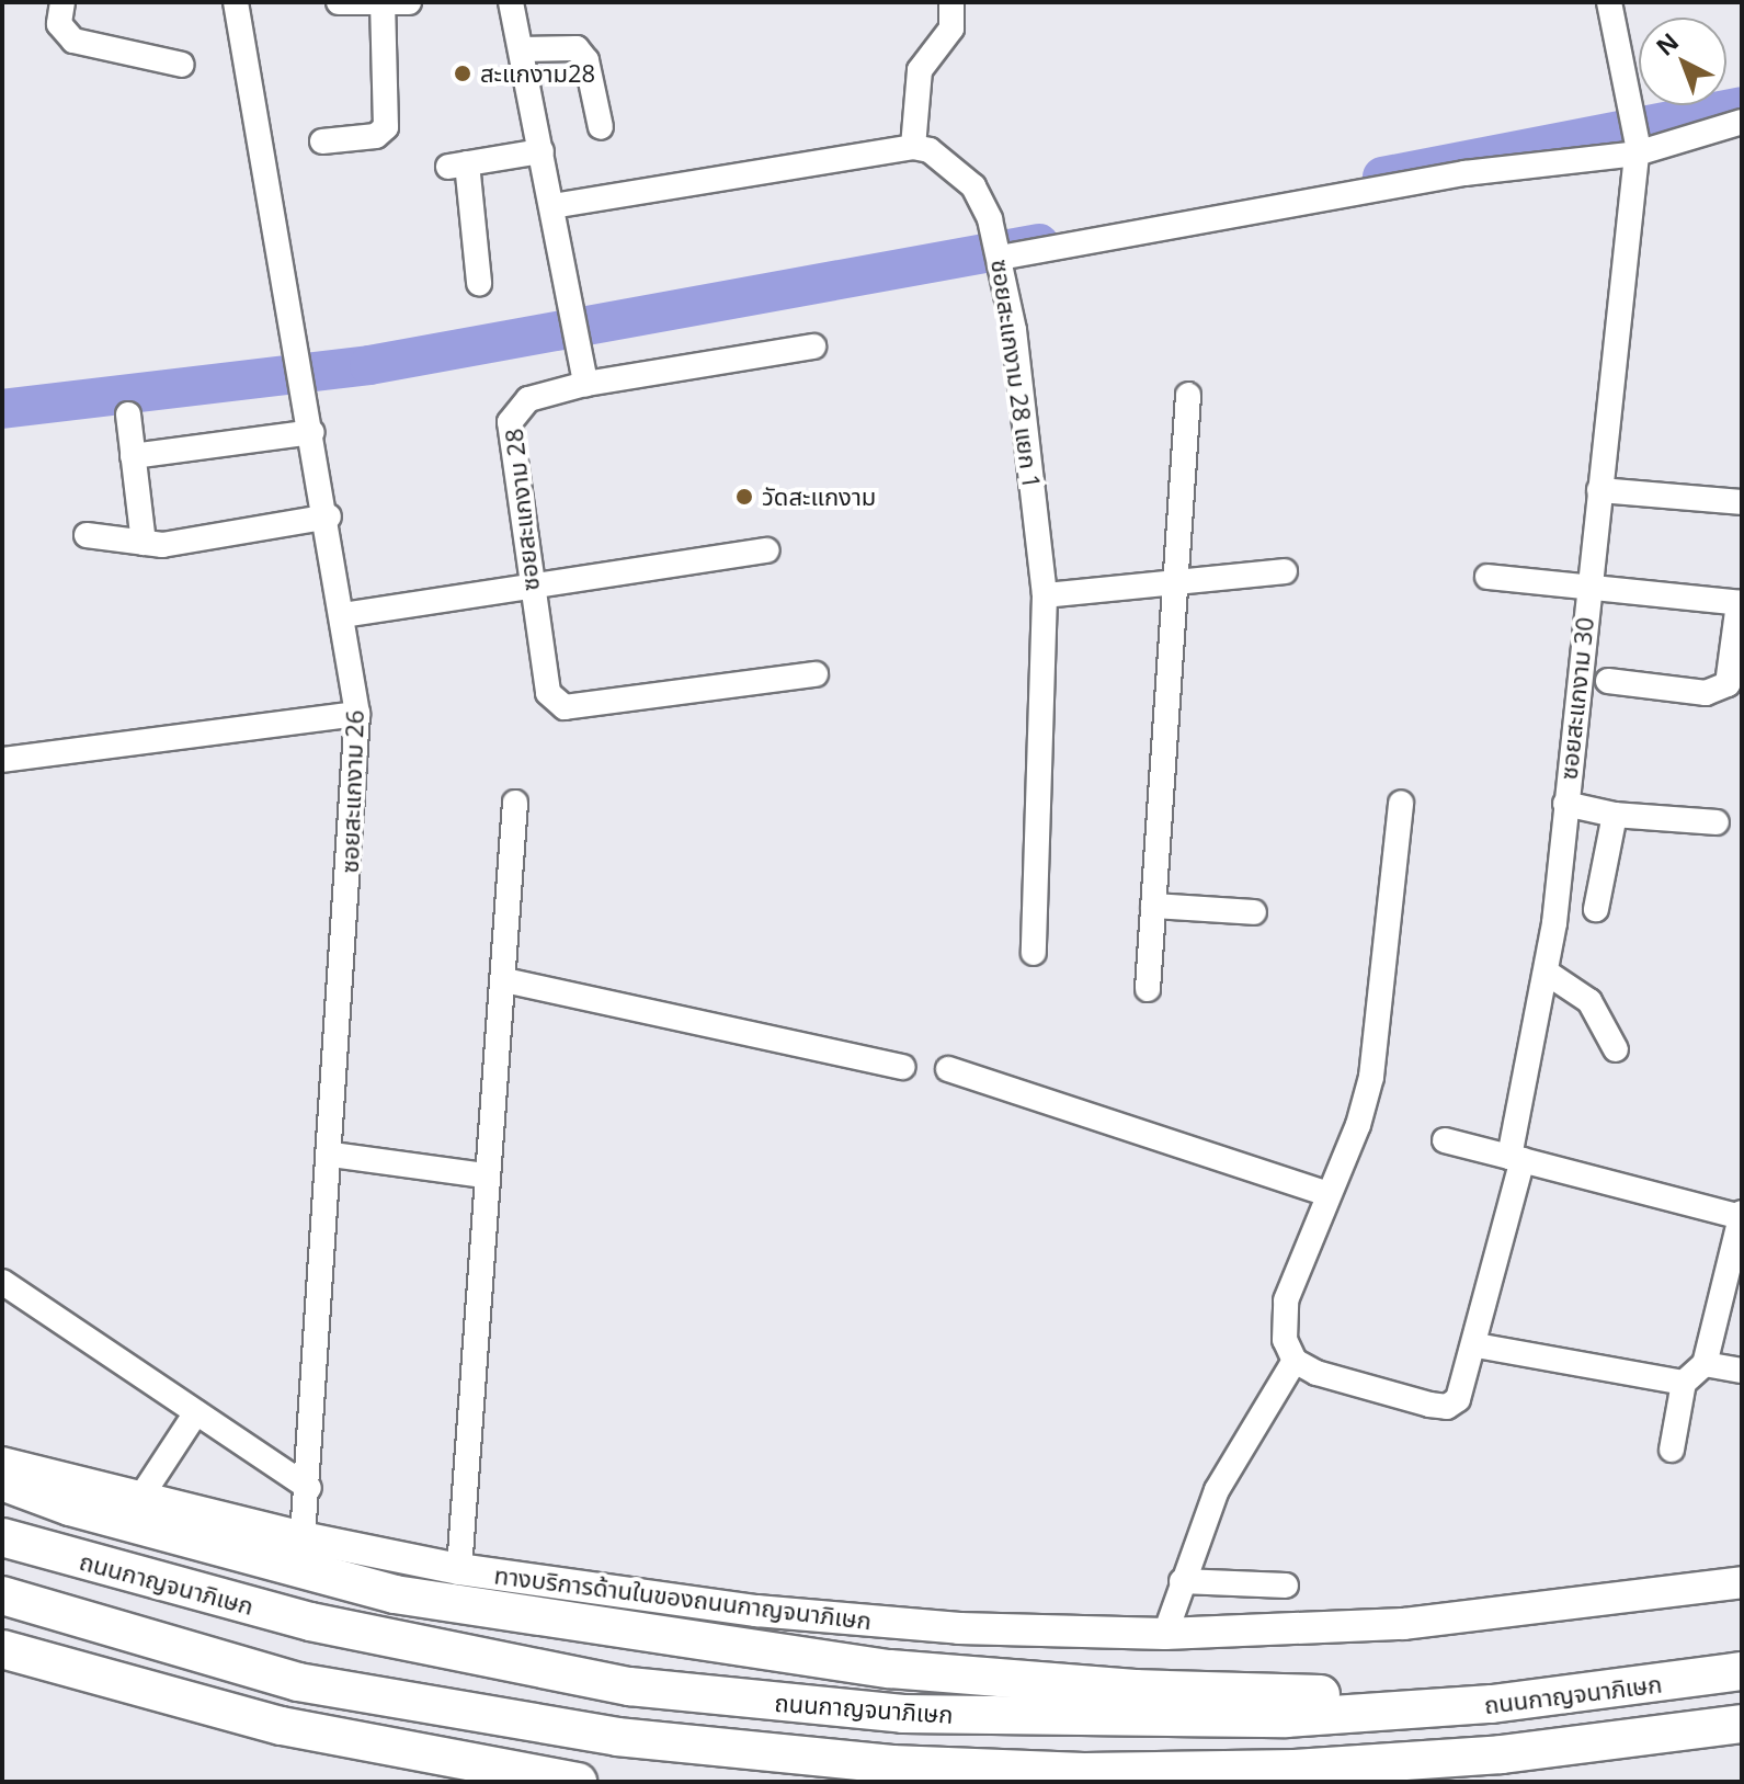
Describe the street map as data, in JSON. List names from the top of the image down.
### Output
{
  "streets": {
    "highway": ["ถนนกาญจนาภิเษก"],
    "main road": ["ทางบริการด้านในของถนนกาญจนาภิเษก"],
    "street": [
      "ซอยสะแกงาม 28 แยก 1",
      "ซอยสะแกงาม 28",
      "ซอยสะแกงาม 30",
      "ซอยสะแกงาม 26"
    ]
  },
  "crossings": [
    ["ซอยสะแกงาม 26", "ทางบริการด้านในของถนนกาญจนาภิเษก"]
  ],
  "places": ["สะแกงาม28", "วัดสะแกงาม"],
  "north": "top left"
}
